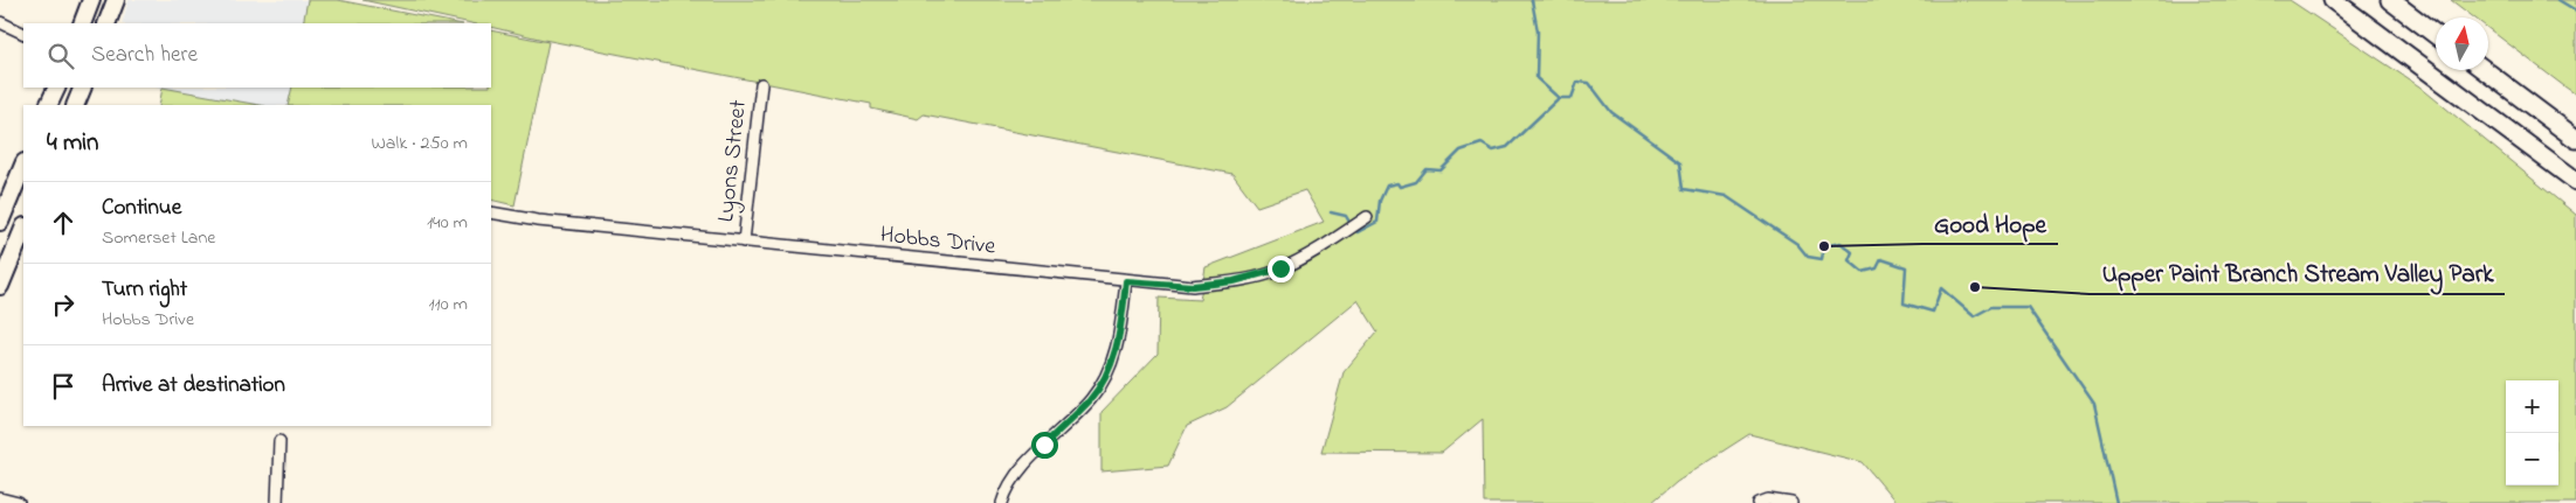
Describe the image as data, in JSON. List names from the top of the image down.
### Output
{
  "streets": {
    "street": ["Lyons Street", "Hobbs Drive"]
  },
  "crossings": [
    ["Lyons Street", "Hobbs Drive"]
  ],
  "places": ["Good Hope", "Upper Paint Branch Stream Valley Park"],
  "north": "top",
  "page": {
    "search": "Search here",
    "heading": ["4 min", "Walk · 250 m"],
    "list": [
      ["Continue", "Somerset Lane", "140 m"],
      ["Turn right", "Hobbs Drive", "110 m"],
      "Arrive at destination"
    ],
    "map_buttons": ["+", "−"]
  }
}
